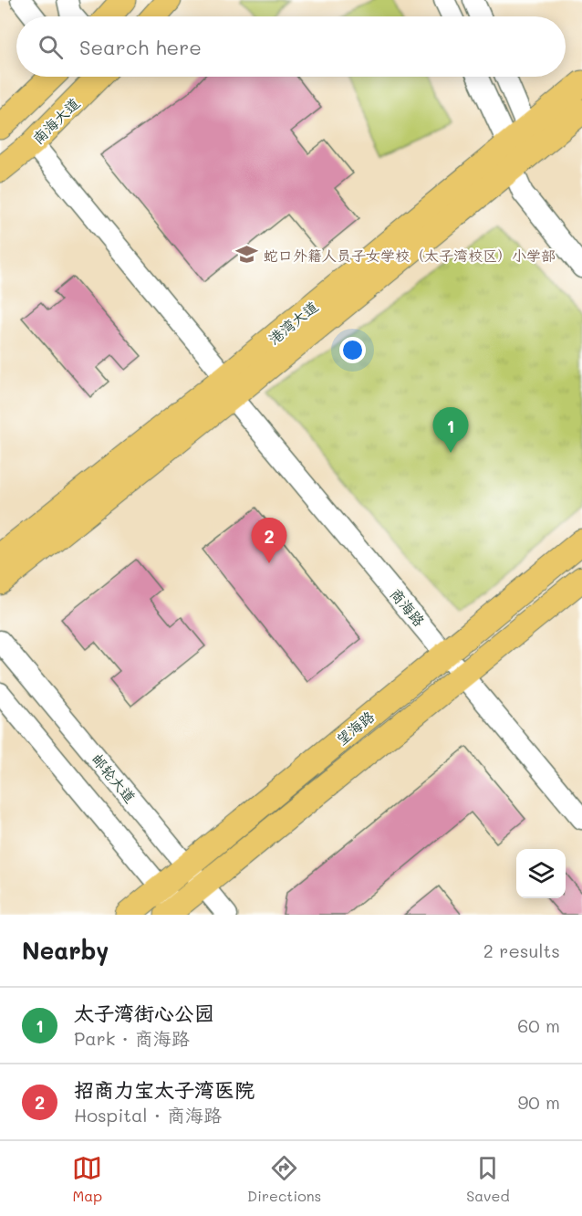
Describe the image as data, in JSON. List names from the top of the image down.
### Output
{
  "streets": {
    "main road": ["南海大道", "港湾大道", "望海路"],
    "street": ["商海路", "邮轮大道"]
  },
  "crossings": [
    ["南海大道", "商海路"],
    ["港湾大道", "商海路"],
    ["商海路", "望海路"],
    ["望海路", "邮轮大道"]
  ],
  "places": {
    "school or university": ["蛇口外籍人员子女学校（太子湾校区）小学部"]
  },
  "page": {
    "search": "Search here",
    "pins": ["1", "2"],
    "heading": ["Nearby", "2 results"],
    "list": [
      {
        "mark": "1",
        "name": "太子湾街心公园",
        "note": "Park · 商海路",
        "value": "60 m"
      },
      {
        "mark": "2",
        "name": "招商力宝太子湾医院",
        "note": "Hospital · 商海路",
        "value": "90 m"
      }
    ],
    "nav": ["Map", "Directions", "Saved"]
  }
}
